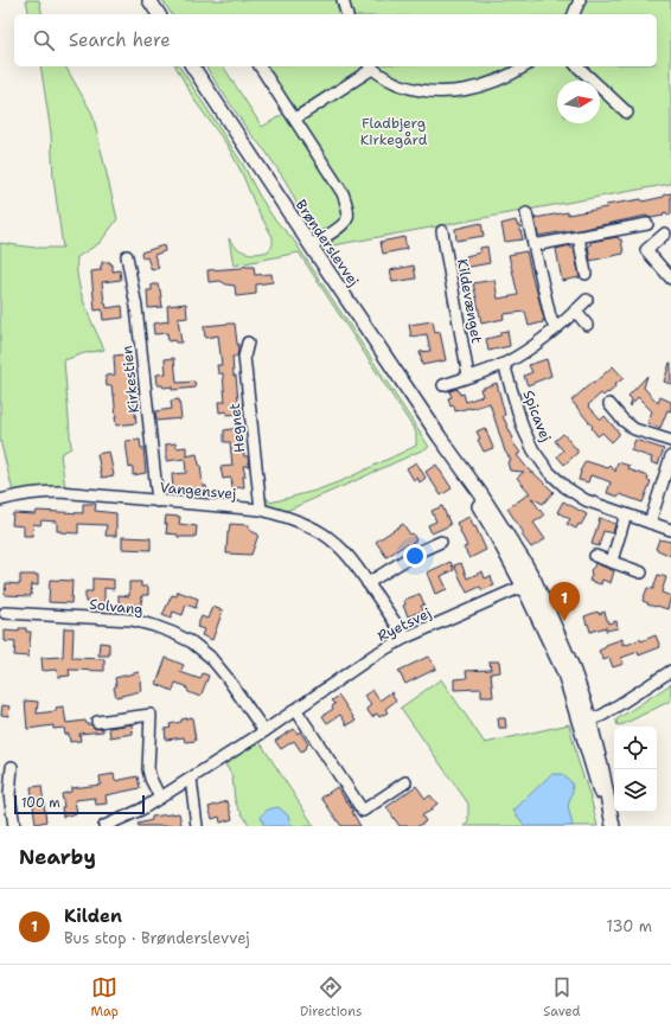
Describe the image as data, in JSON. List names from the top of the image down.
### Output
{
  "streets": {
    "main road": ["Brønderslevvej"],
    "street": [
      "Kildevænget",
      "Kirkestien",
      "Spicavej",
      "Hegnet",
      "Vangensvej",
      "Solvang",
      "Ryetsvej"
    ]
  },
  "crossings": [
    ["Brønderslevvej", "Ryetsvej"],
    ["Kirkestien", "Vangensvej"],
    ["Hegnet", "Vangensvej"],
    ["Vangensvej", "Ryetsvej"],
    ["Solvang", "Ryetsvej"]
  ],
  "parks": ["Fladbjerg Kirkegård"],
  "scale_bar": "100 m",
  "north": "right",
  "page": {
    "search": "Search here",
    "pins": "1",
    "scale": "100 m",
    "heading": "Nearby",
    "list": [
      {
        "mark": "1",
        "name": "Kilden",
        "note": "Bus stop · Brønderslevvej",
        "value": "130 m"
      }
    ],
    "nav": ["Map", "Directions", "Saved"]
  }
}
